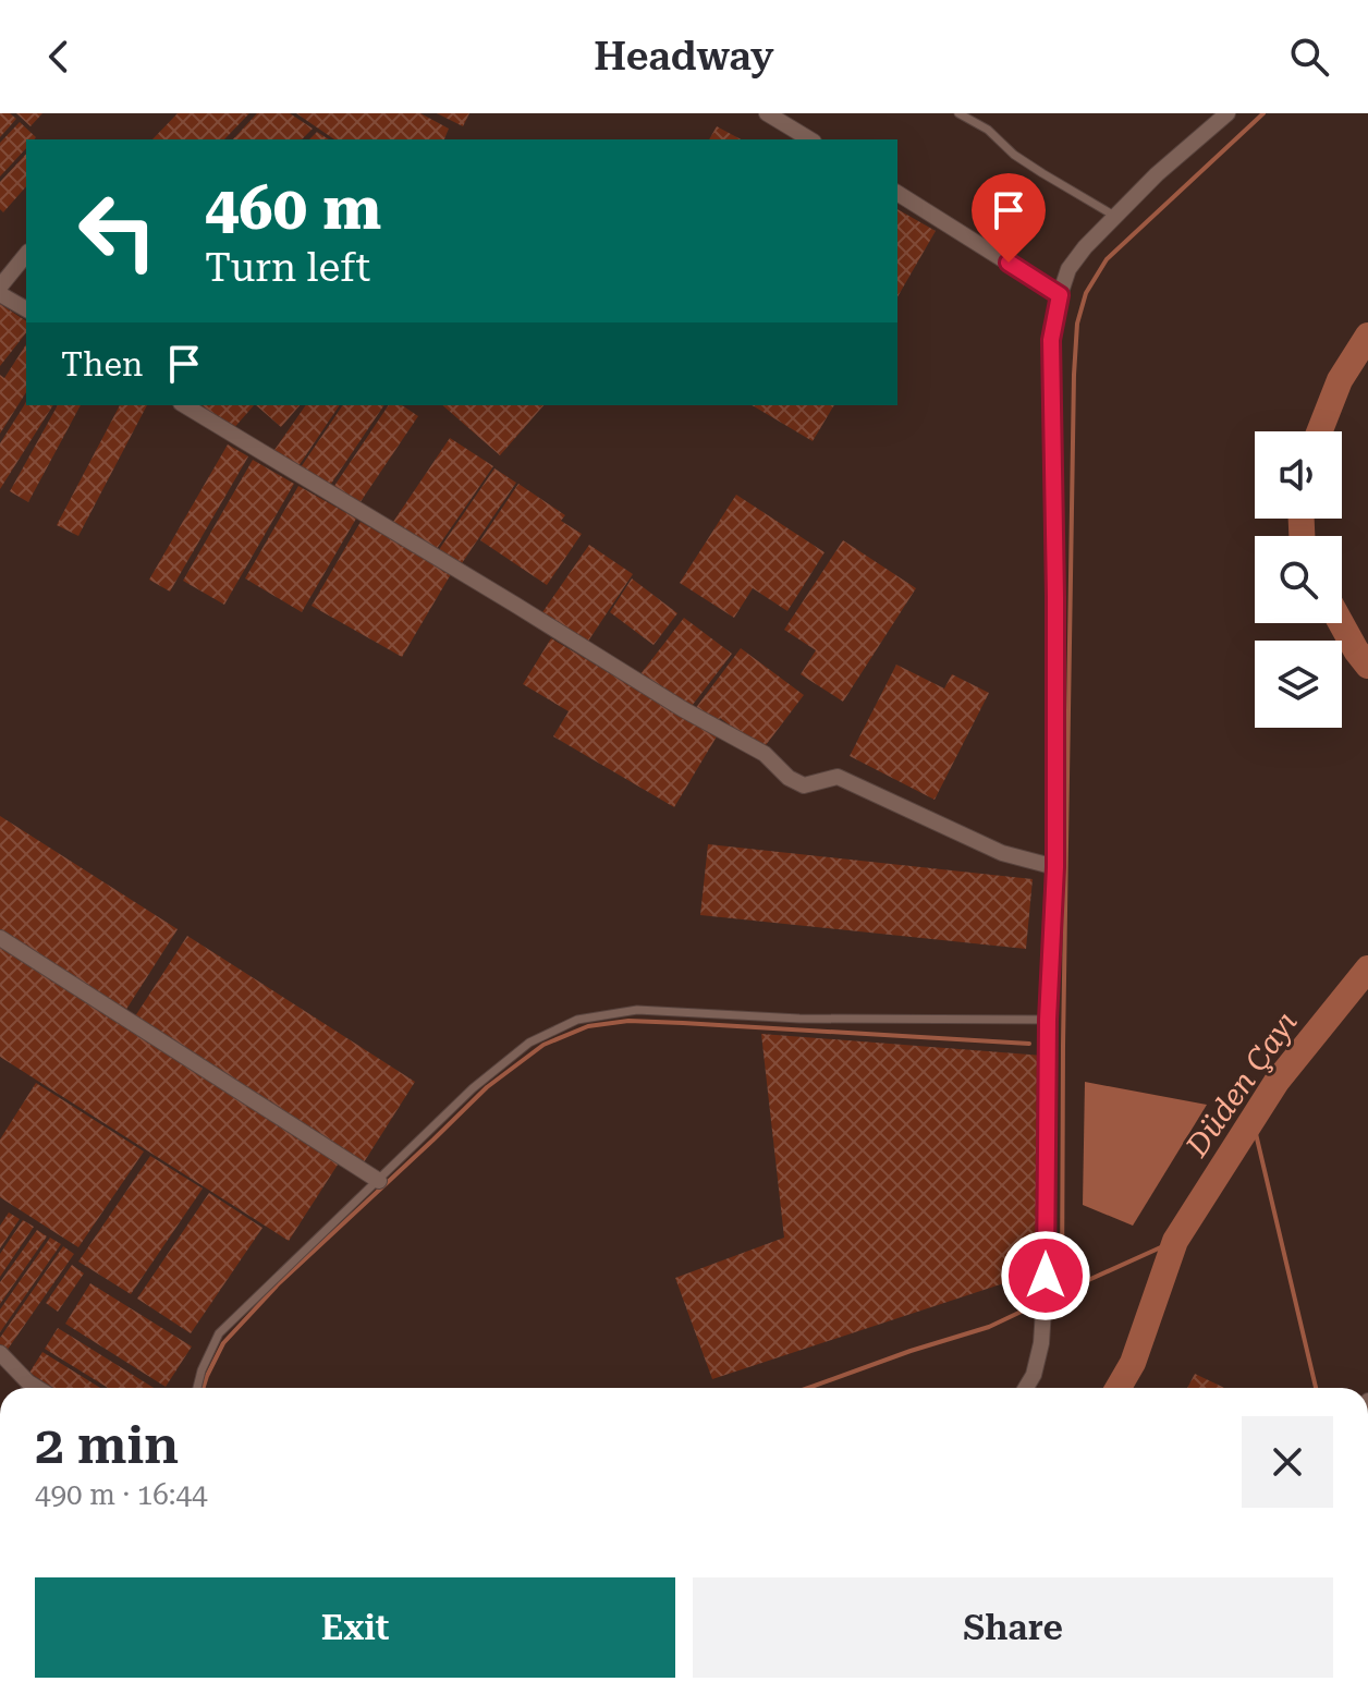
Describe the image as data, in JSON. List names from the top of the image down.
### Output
{
  "water": ["Düden Çayı"],
  "page": {
    "header": "Headway",
    "turn": ["460 m", "Turn left"],
    "then": "Then",
    "heading": ["2 min", "490 m · 16:44"],
    "buttons": ["Exit", "Share"]
  }
}
